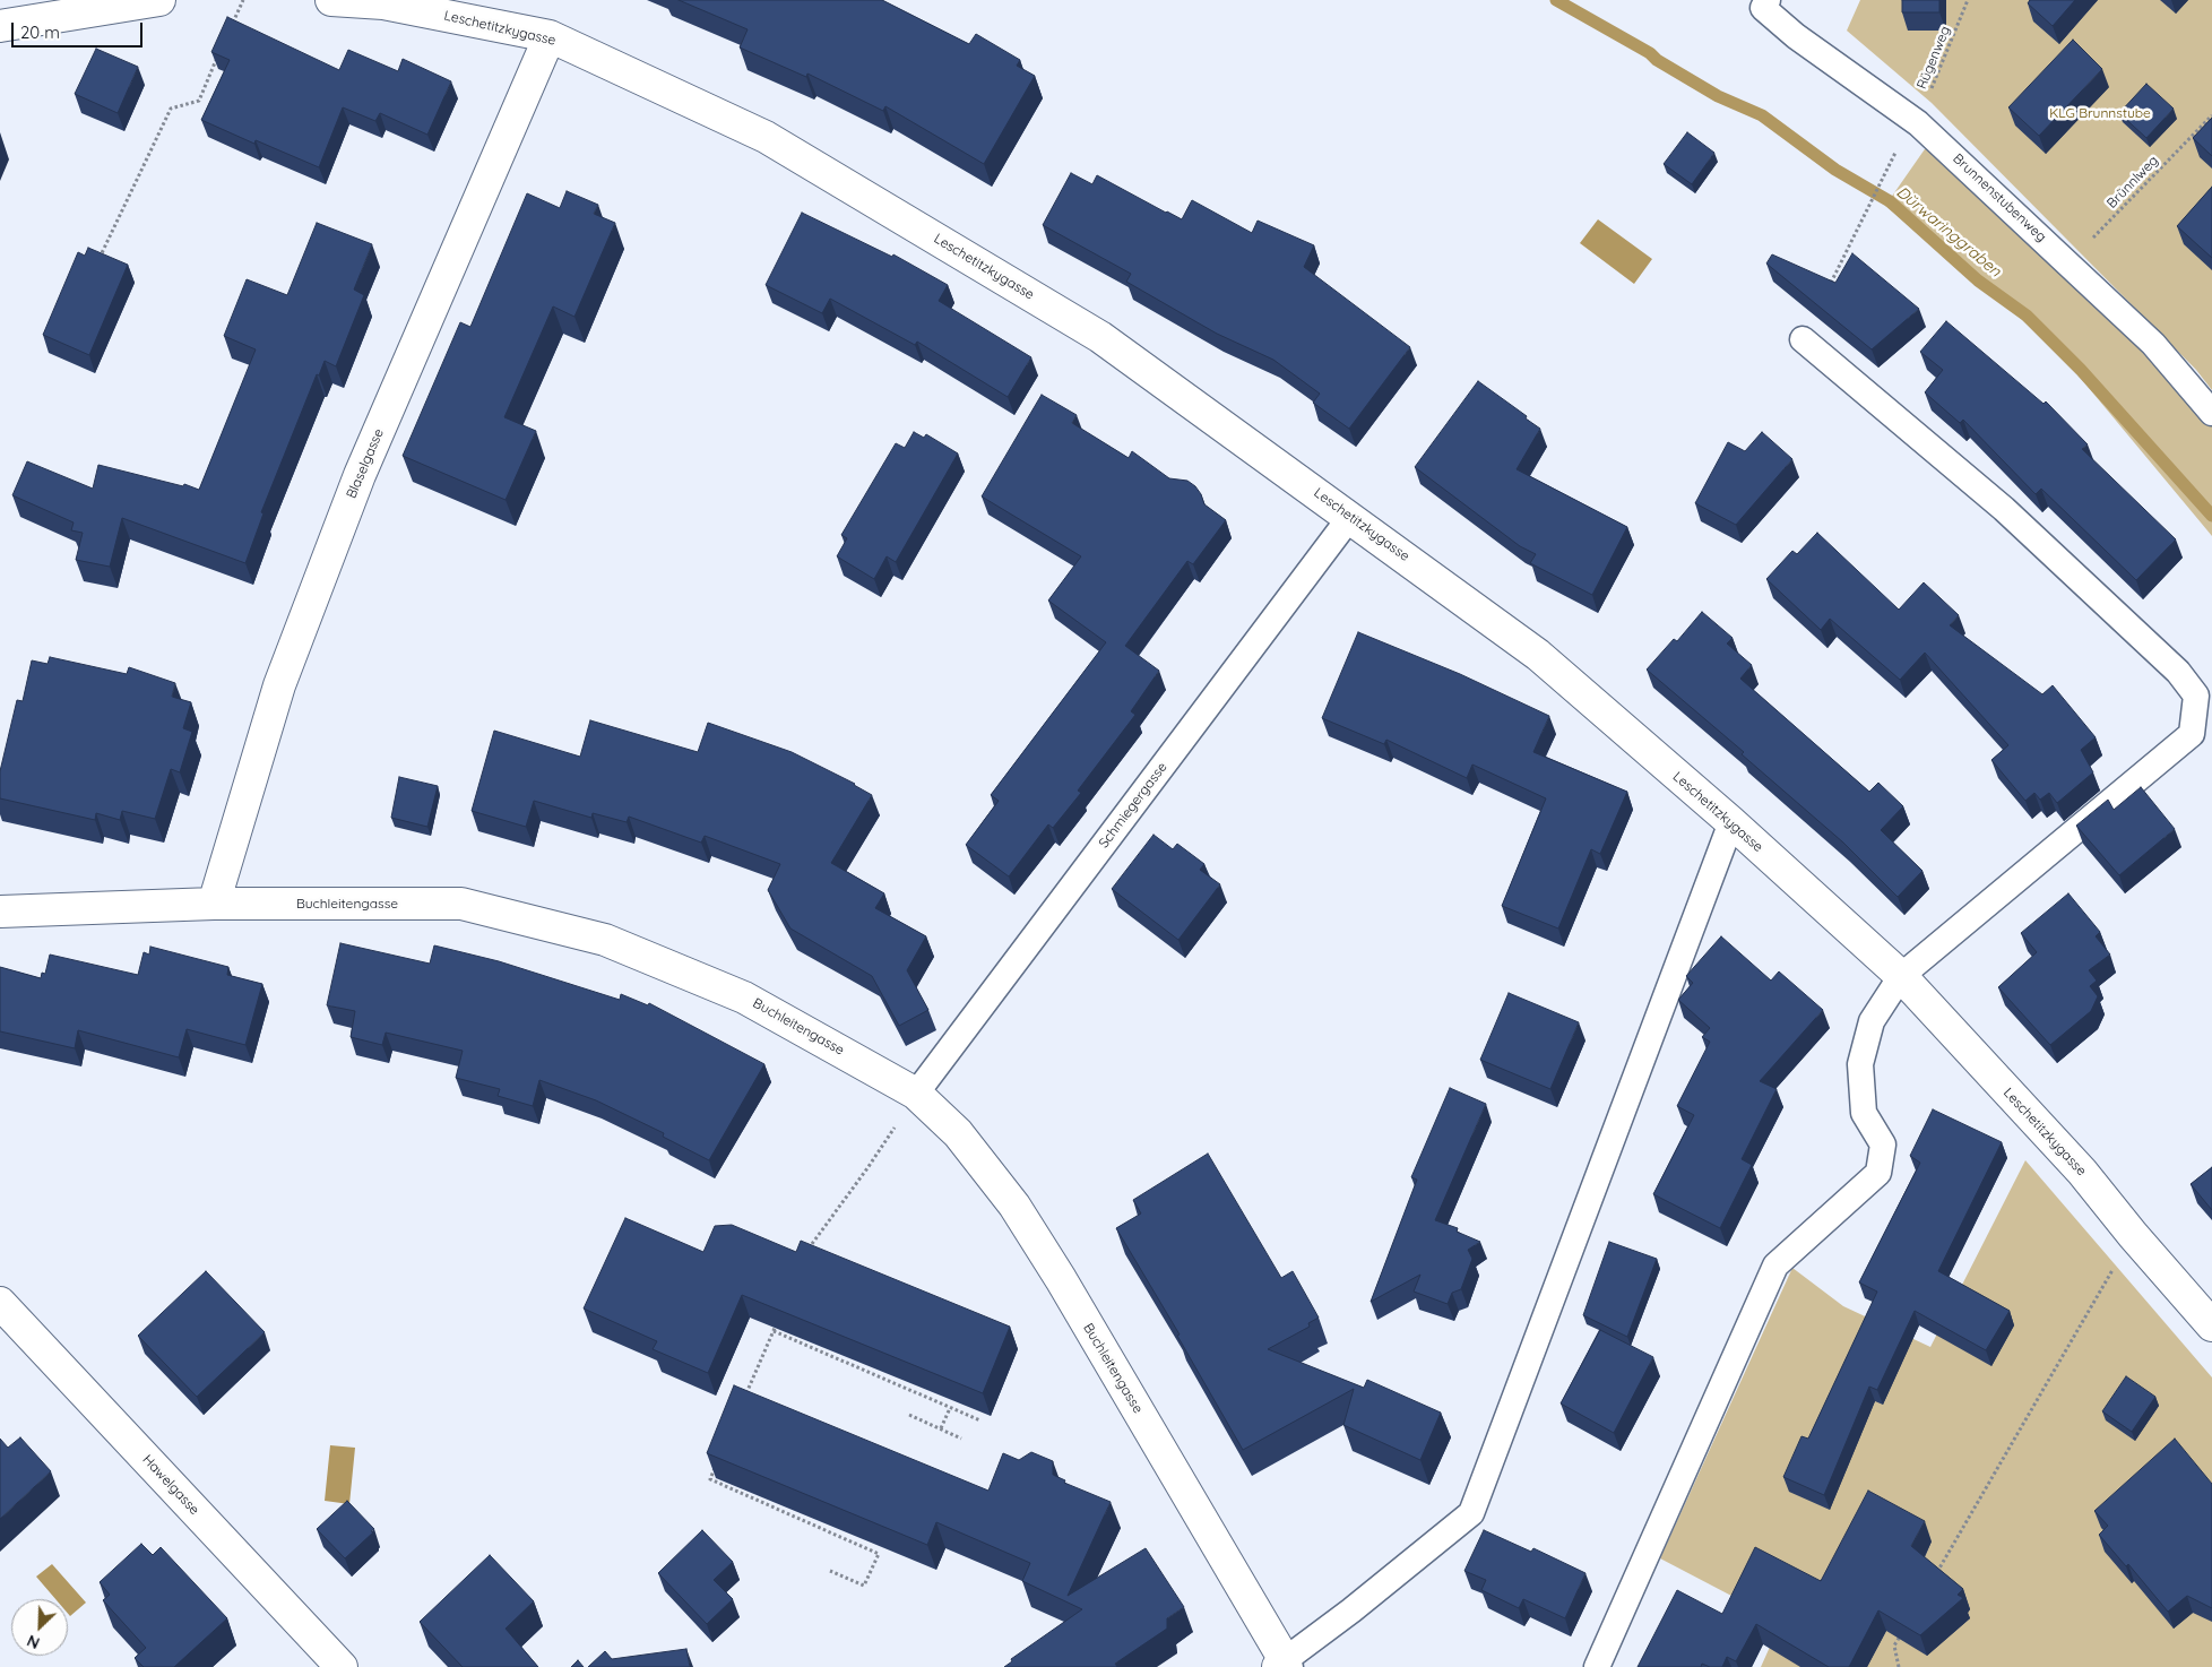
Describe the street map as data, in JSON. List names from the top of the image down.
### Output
{
  "streets": {
    "street": [
      "Leschetitzkygasse",
      "Blaselgasse",
      "Buchleitengasse",
      "Hawelgasse"
    ],
    "lane": ["Brunnenstubenweg", "Schmiegergasse"],
    "path": ["Rügenweg", "Brünnlweg"]
  },
  "crossings": [
    ["Leschetitzkygasse", "Blaselgasse"],
    ["Leschetitzkygasse", "Schmiegergasse"],
    ["Rügenweg", "Brunnenstubenweg"],
    ["Brünnlweg", "Brunnenstubenweg"],
    ["Blaselgasse", "Buchleitengasse"],
    ["Schmiegergasse", "Buchleitengasse"]
  ],
  "water": ["Dürwaringgraben"],
  "parks": ["KLG Brunnstube"],
  "scale_bar": "20 m",
  "north": "bottom left"
}
